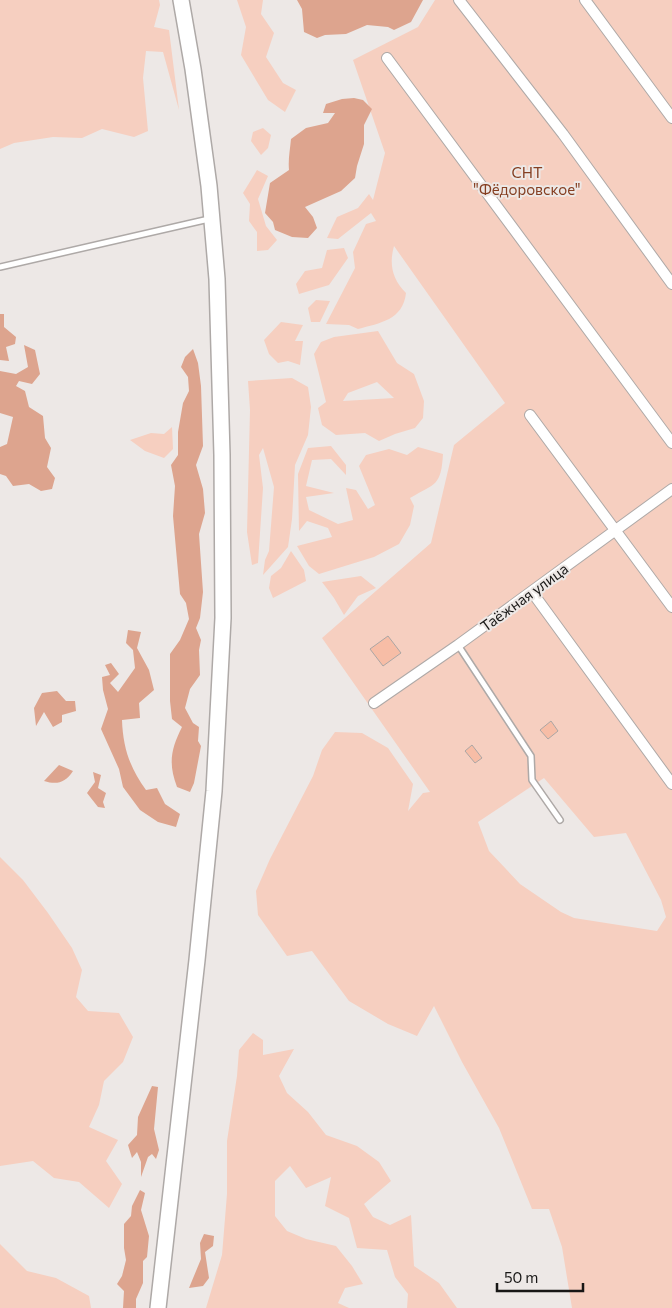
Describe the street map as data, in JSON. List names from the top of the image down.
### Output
{
  "streets": {
    "street": ["Таёжная улица"]
  },
  "parks": ["СНТ \"Фёдоровское\""],
  "scale_bar": "50 m"
}
